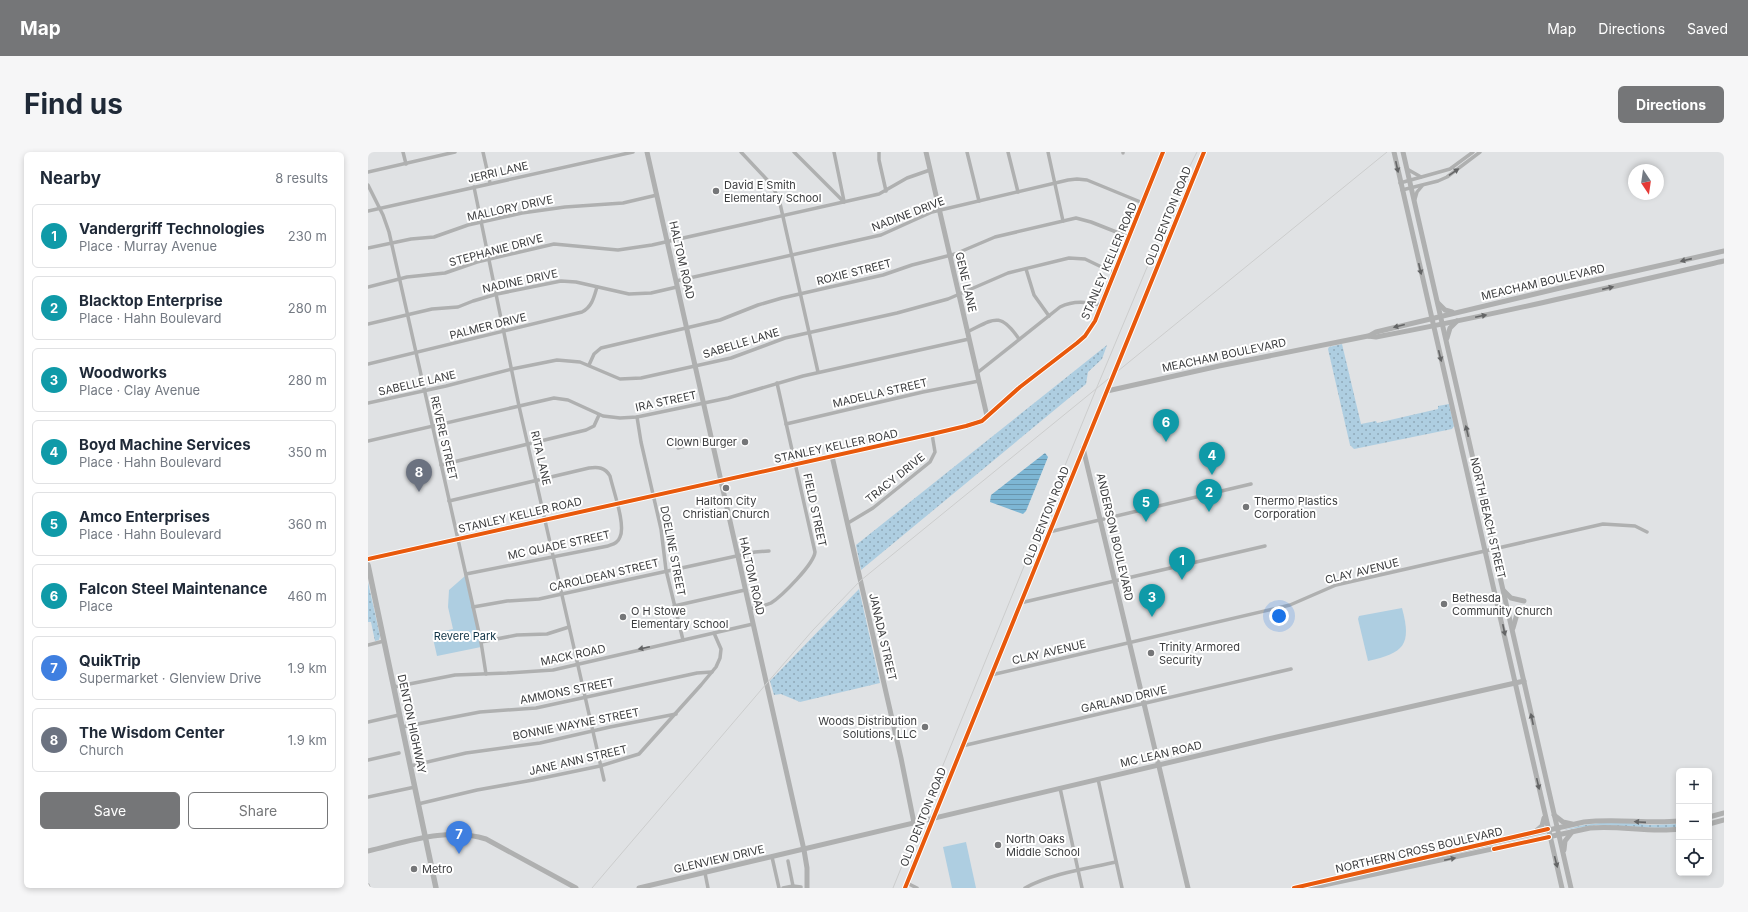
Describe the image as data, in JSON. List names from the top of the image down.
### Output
{
  "streets": {
    "main road": [
      "HALTOM ROAD",
      "STANLEY KELLER ROAD",
      "GENE LANE",
      "MEACHAM BOULEVARD",
      "NORTH BEACH STREET",
      "ANDERSON BOULEVARD",
      "JANADA STREET",
      "DENTON HIGHWAY",
      "MC LEAN ROAD",
      "NORTHERN CROSS BOULEVARD",
      "GLENVIEW DRIVE"
    ],
    "street": [
      "JERRI LANE",
      "MALLORY DRIVE",
      "NADINE DRIVE",
      "OLD DENTON ROAD",
      "STEPHANIE DRIVE",
      "ROXIE STREET",
      "PALMER DRIVE",
      "SABELLE LANE",
      "MADELLA STREET",
      "IRA STREET",
      "REVERE STREET",
      "RITA LANE",
      "TRACY DRIVE",
      "FIELD STREET",
      "MC QUADE STREET",
      "DOELINE STREET",
      "CLAY AVENUE",
      "CAROLDEAN STREET",
      "MACK ROAD",
      "AMMONS STREET",
      "GARLAND DRIVE",
      "BONNIE WAYNE STREET",
      "JANE ANN STREET"
    ]
  },
  "crossings": [
    ["JERRI LANE", "REVERE STREET"],
    ["JERRI LANE", "RITA LANE"],
    ["MALLORY DRIVE", "HALTOM ROAD"],
    ["MALLORY DRIVE", "REVERE STREET"],
    ["MALLORY DRIVE", "RITA LANE"],
    ["NADINE DRIVE", "HALTOM ROAD"],
    ["NADINE DRIVE", "STANLEY KELLER ROAD"],
    ["NADINE DRIVE", "GENE LANE"],
    ["NADINE DRIVE", "PALMER DRIVE"],
    ["NADINE DRIVE", "REVERE STREET"],
    ["NADINE DRIVE", "RITA LANE"],
    ["OLD DENTON ROAD", "MEACHAM BOULEVARD"],
    ["OLD DENTON ROAD", "ANDERSON BOULEVARD"],
    ["OLD DENTON ROAD", "CLAY AVENUE"],
    ["OLD DENTON ROAD", "GARLAND DRIVE"],
    ["OLD DENTON ROAD", "MC LEAN ROAD"],
    ["STEPHANIE DRIVE", "HALTOM ROAD"],
    ["STEPHANIE DRIVE", "GENE LANE"],
    ["STEPHANIE DRIVE", "REVERE STREET"],
    ["STEPHANIE DRIVE", "RITA LANE"],
    ["HALTOM ROAD", "STANLEY KELLER ROAD"],
    ["HALTOM ROAD", "ROXIE STREET"],
    ["HALTOM ROAD", "SABELLE LANE"],
    ["HALTOM ROAD", "IRA STREET"],
    ["HALTOM ROAD", "FIELD STREET"],
    ["HALTOM ROAD", "CAROLDEAN STREET"],
    ["HALTOM ROAD", "MACK ROAD"],
    ["HALTOM ROAD", "MC LEAN ROAD"],
    ["HALTOM ROAD", "GLENVIEW DRIVE"],
    ["STANLEY KELLER ROAD", "ROXIE STREET"],
    ["STANLEY KELLER ROAD", "GENE LANE"],
    ["STANLEY KELLER ROAD", "SABELLE LANE"],
    ["STANLEY KELLER ROAD", "REVERE STREET"],
    ["STANLEY KELLER ROAD", "RITA LANE"],
    ["STANLEY KELLER ROAD", "TRACY DRIVE"],
    ["STANLEY KELLER ROAD", "FIELD STREET"],
    ["STANLEY KELLER ROAD", "MC QUADE STREET"],
    ["STANLEY KELLER ROAD", "DOELINE STREET"],
    ["STANLEY KELLER ROAD", "JANADA STREET"],
    ["ROXIE STREET", "GENE LANE"],
    ["ROXIE STREET", "SABELLE LANE"],
    ["GENE LANE", "SABELLE LANE"],
    ["GENE LANE", "MADELLA STREET"],
    ["GENE LANE", "IRA STREET"],
    ["MEACHAM BOULEVARD", "NORTH BEACH STREET"],
    ["PALMER DRIVE", "REVERE STREET"],
    ["PALMER DRIVE", "RITA LANE"],
    ["SABELLE LANE", "REVERE STREET"],
    ["SABELLE LANE", "RITA LANE"],
    ["MADELLA STREET", "FIELD STREET"],
    ["IRA STREET", "REVERE STREET"],
    ["IRA STREET", "RITA LANE"],
    ["IRA STREET", "FIELD STREET"],
    ["IRA STREET", "DOELINE STREET"],
    ["REVERE STREET", "MC QUADE STREET"],
    ["REVERE STREET", "CAROLDEAN STREET"],
    ["REVERE STREET", "MACK ROAD"],
    ["RITA LANE", "MC QUADE STREET"],
    ["RITA LANE", "CAROLDEAN STREET"],
    ["RITA LANE", "MACK ROAD"],
    ["RITA LANE", "AMMONS STREET"],
    ["RITA LANE", "BONNIE WAYNE STREET"],
    ["RITA LANE", "JANE ANN STREET"],
    ["TRACY DRIVE", "JANADA STREET"],
    ["NORTH BEACH STREET", "CLAY AVENUE"],
    ["NORTH BEACH STREET", "MC LEAN ROAD"],
    ["NORTH BEACH STREET", "NORTHERN CROSS BOULEVARD"],
    ["ANDERSON BOULEVARD", "CLAY AVENUE"],
    ["ANDERSON BOULEVARD", "GARLAND DRIVE"],
    ["ANDERSON BOULEVARD", "MC LEAN ROAD"],
    ["DOELINE STREET", "CAROLDEAN STREET"],
    ["DOELINE STREET", "MACK ROAD"],
    ["JANADA STREET", "MC LEAN ROAD"],
    ["MACK ROAD", "DENTON HIGHWAY"],
    ["MACK ROAD", "JANE ANN STREET"],
    ["AMMONS STREET", "DENTON HIGHWAY"],
    ["AMMONS STREET", "JANE ANN STREET"],
    ["DENTON HIGHWAY", "BONNIE WAYNE STREET"],
    ["DENTON HIGHWAY", "JANE ANN STREET"],
    ["BONNIE WAYNE STREET", "JANE ANN STREET"],
    ["MC LEAN ROAD", "GLENVIEW DRIVE"]
  ],
  "parks": ["Revere Park"],
  "places": [
    "David E Smith Elementary School",
    "Clown Burger",
    "Haltom City Christian Church",
    "Thermo Plastics Corporation",
    "Bethesda Community Church",
    "O H Stowe Elementary School",
    "Trinity Armored Security",
    "Woods Distribution Solutions, LLC",
    "North Oaks Middle School",
    "Metro"
  ],
  "north": "bottom",
  "page": {
    "header": "Map",
    "nav": ["Map", "Directions", "Saved"],
    "buttons": [
      "Directions",
      ["Save", "Share"]
    ],
    "title": "Find us",
    "heading": ["Nearby", "8 results"],
    "list": [
      {
        "mark": "1",
        "name": "Vandergriff Technologies",
        "note": "Place · Murray Avenue",
        "value": "230 m"
      },
      {
        "mark": "2",
        "name": "Blacktop Enterprise",
        "note": "Place · Hahn Boulevard",
        "value": "280 m"
      },
      {
        "mark": "3",
        "name": "Woodworks",
        "note": "Place · Clay Avenue",
        "value": "280 m"
      },
      {
        "mark": "4",
        "name": "Boyd Machine Services",
        "note": "Place · Hahn Boulevard",
        "value": "350 m"
      },
      {
        "mark": "5",
        "name": "Amco Enterprises",
        "note": "Place · Hahn Boulevard",
        "value": "360 m"
      },
      {
        "mark": "6",
        "name": "Falcon Steel Maintenance",
        "note": "Place",
        "value": "460 m"
      },
      {
        "mark": "7",
        "name": "QuikTrip",
        "note": "Supermarket · Glenview Drive",
        "value": "1.9 km"
      },
      {
        "mark": "8",
        "name": "The Wisdom Center",
        "note": "Church",
        "value": "1.9 km"
      }
    ],
    "pins": [
      "6",
      "4",
      "8",
      "2",
      "5",
      "1",
      "3",
      "7"
    ],
    "map_buttons": ["+", "−"]
  }
}
